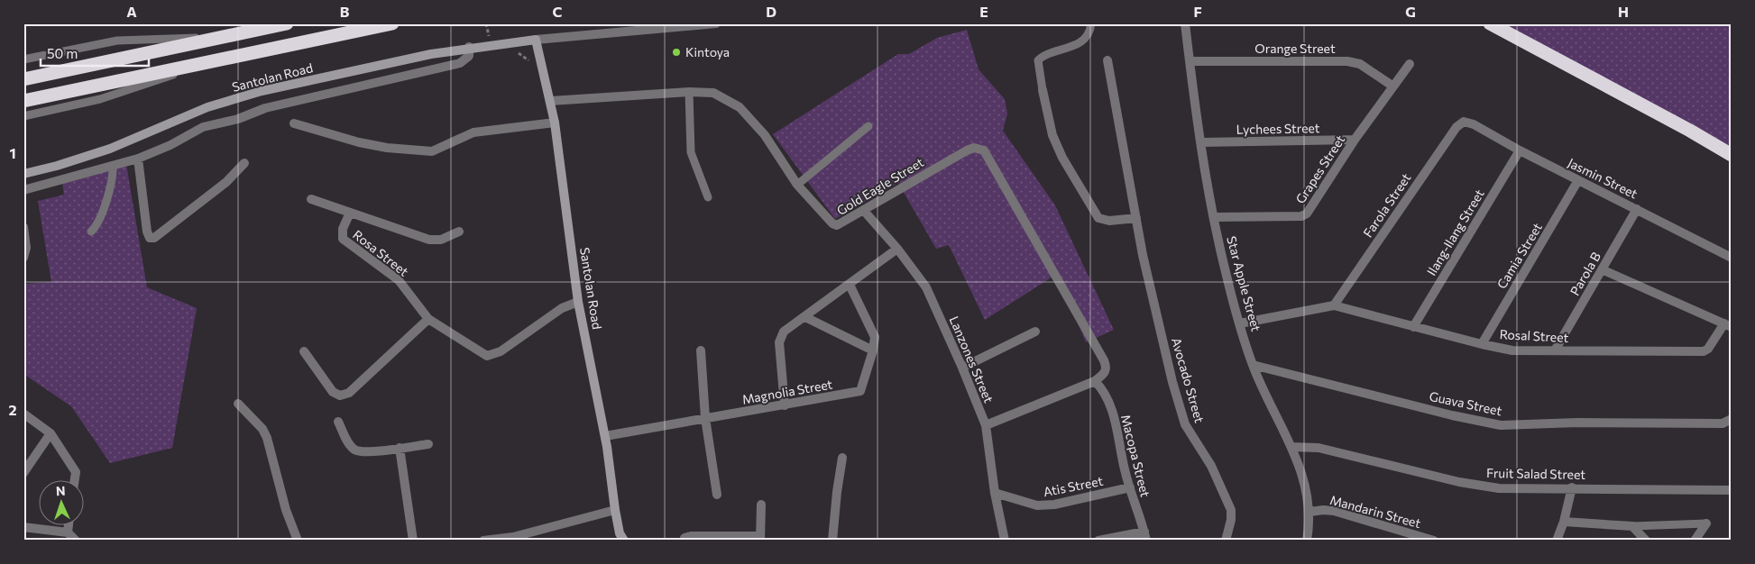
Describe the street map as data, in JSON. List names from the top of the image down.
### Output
{
  "streets": {
    "street": [
      "Orange Street",
      "Santolan Road",
      "Lychees Street",
      "Grapes Street",
      "Jasmin Street",
      "Gold Eagle Street",
      "Farola Street",
      "Ilang-Ilang Street",
      "Rosa Street",
      "Camia Street",
      "Parola B",
      "Star Apple Street",
      "Rosal Street",
      "Lanzones Street",
      "Avocado Street",
      "Magnolia Street",
      "Guava Street",
      "Macopa Street",
      "Fruit Salad Street",
      "Atis Street",
      "Mandarin Street"
    ]
  },
  "crossings": [
    ["Orange Street", "Grapes Street"],
    ["Orange Street", "Star Apple Street"],
    ["Santolan Road", "Gold Eagle Street"],
    ["Santolan Road", "Rosa Street"],
    ["Santolan Road", "Magnolia Street"],
    ["Lychees Street", "Grapes Street"],
    ["Lychees Street", "Star Apple Street"],
    ["Grapes Street", "Star Apple Street"],
    ["Jasmin Street", "Farola Street"],
    ["Jasmin Street", "Ilang-Ilang Street"],
    ["Jasmin Street", "Camia Street"],
    ["Jasmin Street", "Parola B"],
    ["Gold Eagle Street", "Lanzones Street"],
    ["Gold Eagle Street", "Macopa Street"],
    ["Farola Street", "Rosal Street"],
    ["Ilang-Ilang Street", "Rosal Street"],
    ["Camia Street", "Rosal Street"],
    ["Parola B", "Rosal Street"],
    ["Star Apple Street", "Guava Street"],
    ["Star Apple Street", "Fruit Salad Street"],
    ["Star Apple Street", "Mandarin Street"],
    ["Lanzones Street", "Atis Street"],
    ["Macopa Street", "Atis Street"]
  ],
  "places": ["Kintoya"],
  "scale_bar": "50 m",
  "north": "top",
  "grid": {
    "columns": [
      "A",
      "B",
      "C",
      "D",
      "E",
      "F",
      "G",
      "H"
    ],
    "rows": ["1", "2"]
  }
}
